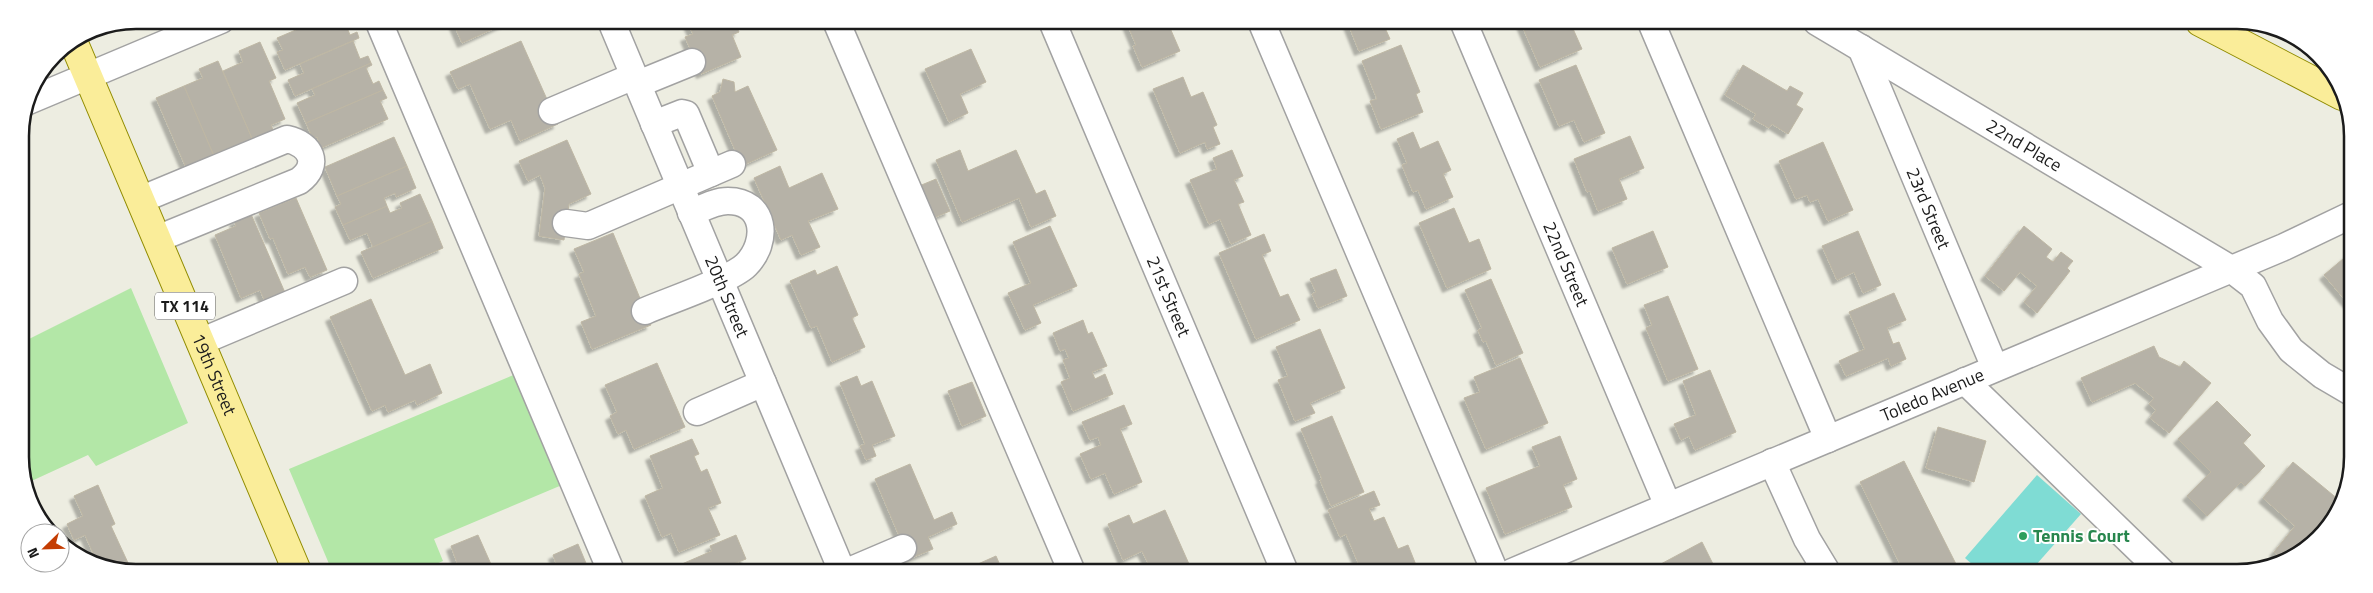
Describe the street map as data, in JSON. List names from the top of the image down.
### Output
{
  "streets": {
    "main road": ["TX 114", "19th Street"],
    "street": [
      "22nd Place",
      "23rd Street",
      "22nd Street",
      "20th Street",
      "21st Street",
      "Toledo Avenue"
    ]
  },
  "crossings": [
    ["22nd Place", "23rd Street"],
    ["22nd Place", "Toledo Avenue"],
    ["23rd Street", "Toledo Avenue"],
    ["22nd Street", "Toledo Avenue"]
  ],
  "places": ["Tennis Court"],
  "north": "bottom left"
}
